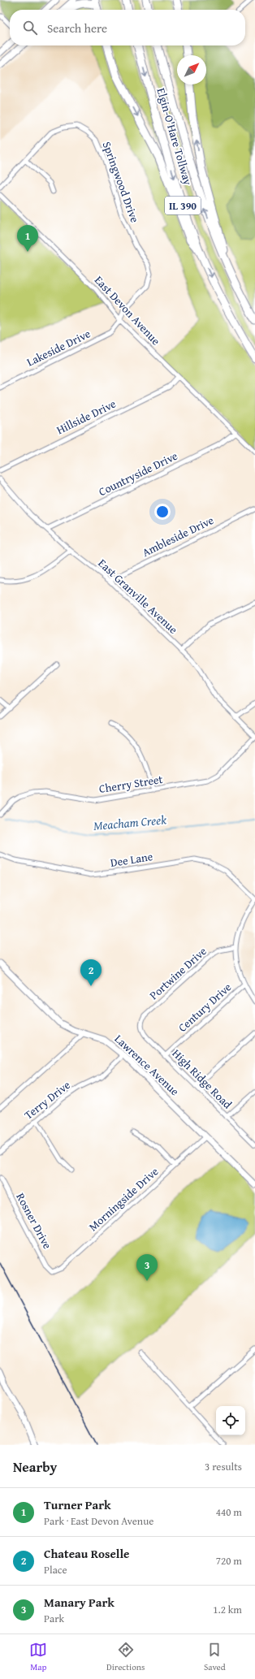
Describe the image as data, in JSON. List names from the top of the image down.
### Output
{
  "streets": {
    "highway": ["Elgin-O'Hare Tollway", "IL 390"],
    "street": [
      "Springwood Drive",
      "East Devon Avenue",
      "Lakeside Drive",
      "Hillside Drive",
      "Countryside Drive",
      "Ambleside Drive",
      "East Granville Avenue",
      "Cherry Street",
      "Dee Lane",
      "Portwine Drive",
      "Century Drive",
      "Lawrence Avenue",
      "High Ridge Road",
      "Terry Drive",
      "Morningside Drive",
      "Rosner Drive"
    ]
  },
  "crossings": [
    ["Springwood Drive", "East Devon Avenue"],
    ["Springwood Drive", "Lakeside Drive"],
    ["East Devon Avenue", "Lakeside Drive"],
    ["East Devon Avenue", "Hillside Drive"],
    ["East Devon Avenue", "Countryside Drive"],
    ["Countryside Drive", "East Granville Avenue"],
    ["Ambleside Drive", "East Granville Avenue"],
    ["East Granville Avenue", "Cherry Street"],
    ["Portwine Drive", "High Ridge Road"],
    ["Century Drive", "High Ridge Road"],
    ["Lawrence Avenue", "Terry Drive"],
    ["Lawrence Avenue", "Morningside Drive"],
    ["Morningside Drive", "Rosner Drive"]
  ],
  "water": ["Meacham Creek"],
  "north": "top right",
  "page": {
    "search": "Search here",
    "pins": ["1", "2", "3"],
    "heading": ["Nearby", "3 results"],
    "list": [
      {
        "mark": "1",
        "name": "Turner Park",
        "note": "Park · East Devon Avenue",
        "value": "440 m"
      },
      {
        "mark": "2",
        "name": "Chateau Roselle",
        "note": "Place",
        "value": "720 m"
      },
      {
        "mark": "3",
        "name": "Manary Park",
        "note": "Park",
        "value": "1.2 km"
      }
    ],
    "nav": ["Map", "Directions", "Saved"]
  }
}
